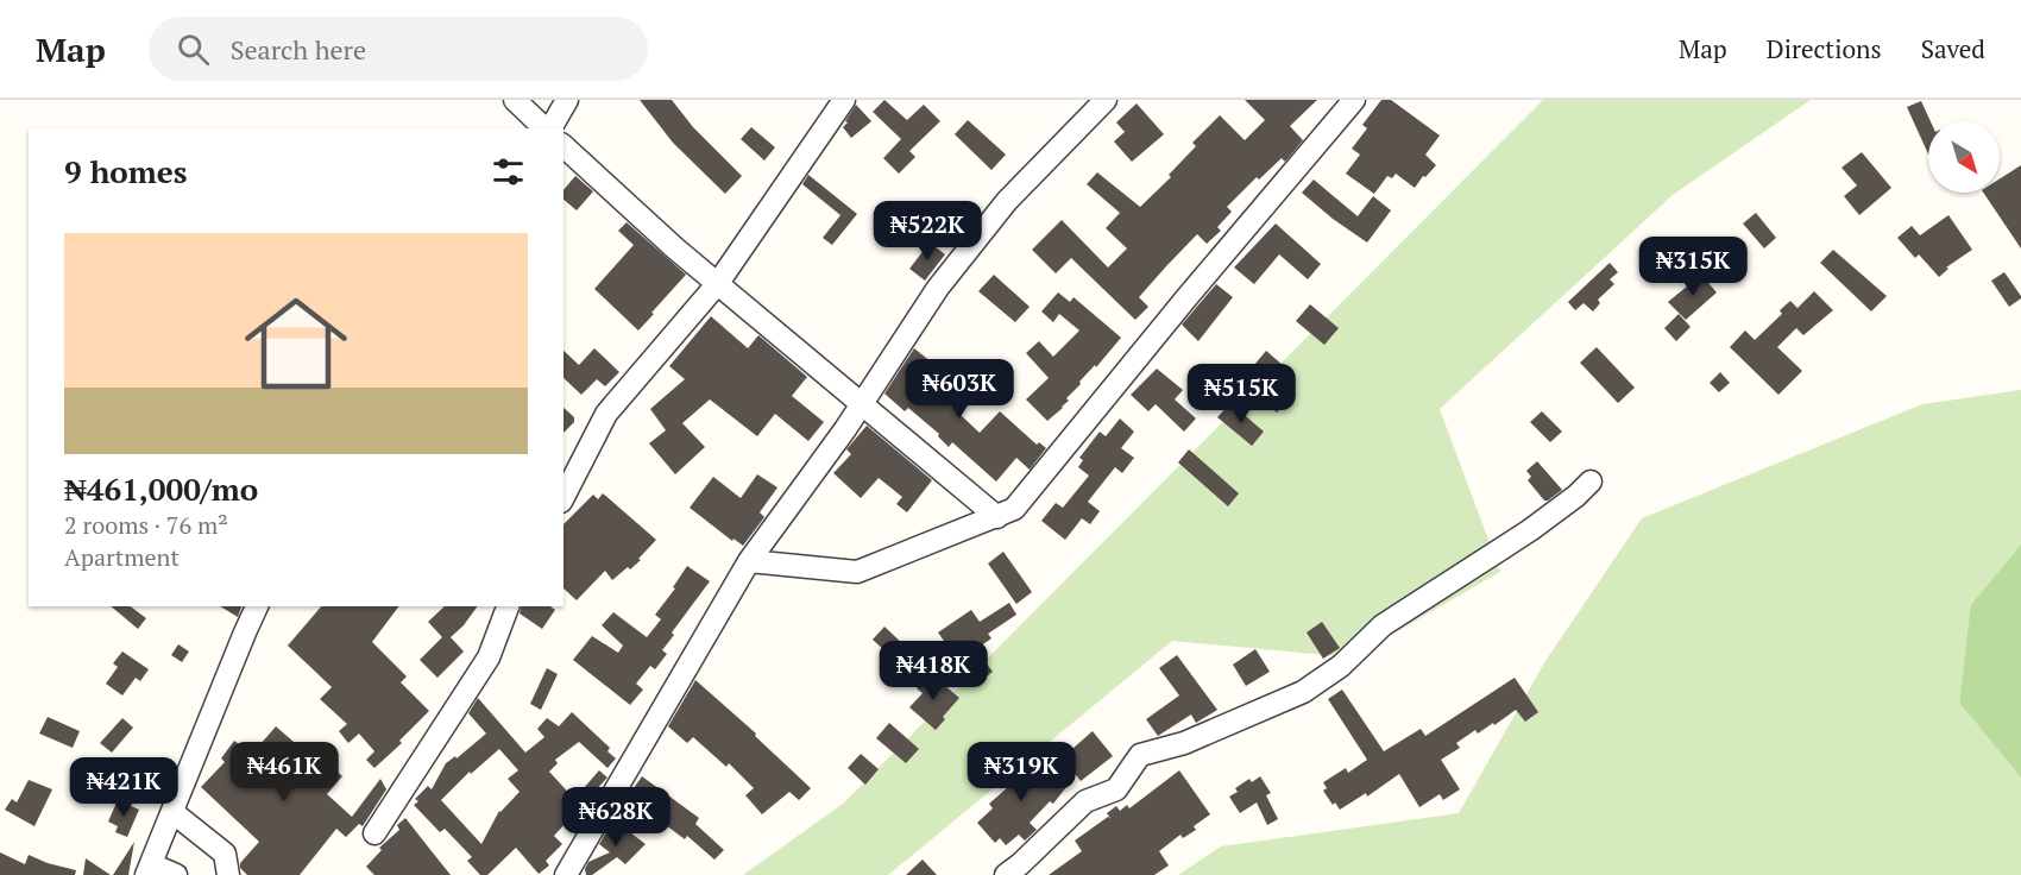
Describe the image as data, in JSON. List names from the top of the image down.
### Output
{
  "north": "bottom right",
  "page": {
    "header": "Map",
    "search": "Search here",
    "nav": ["Map", "Directions", "Saved"],
    "heading": "9 homes",
    "price": [
      "₦522K",
      "₦315K",
      "₦603K",
      "₦515K",
      "₦418K",
      "₦461K",
      "₦319K",
      "₦421K",
      "₦628K"
    ],
    "list": [
      {
        "name": "₦461,000/mo",
        "note": "2 rooms · 76 m² · Apartment"
      }
    ]
  }
}
